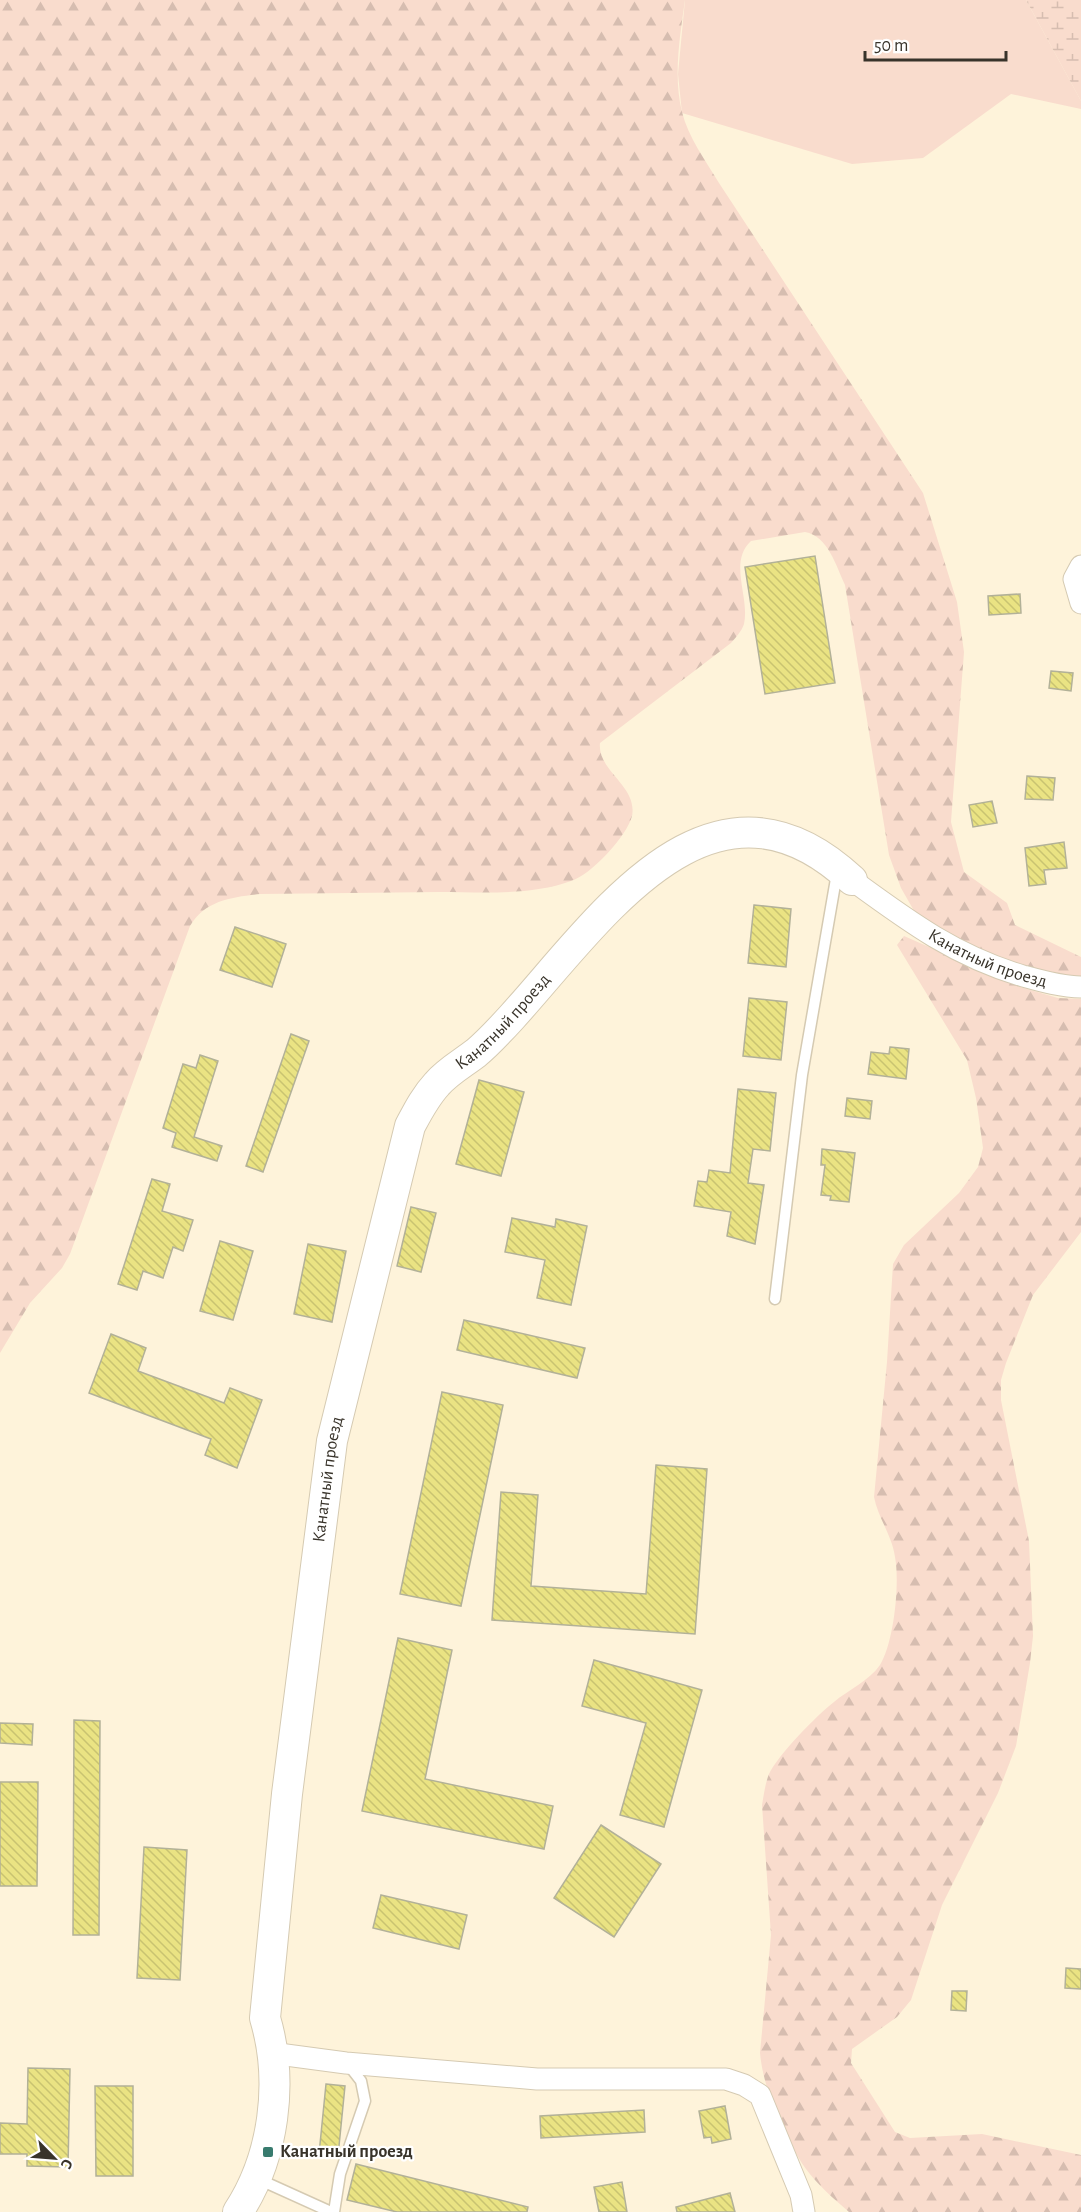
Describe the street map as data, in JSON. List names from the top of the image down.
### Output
{
  "streets": {
    "street": ["Канатный проезд"]
  },
  "places": {
    "transit": ["Канатный проезд"]
  },
  "scale_bar": "50 m",
  "north": "bottom right"
}
